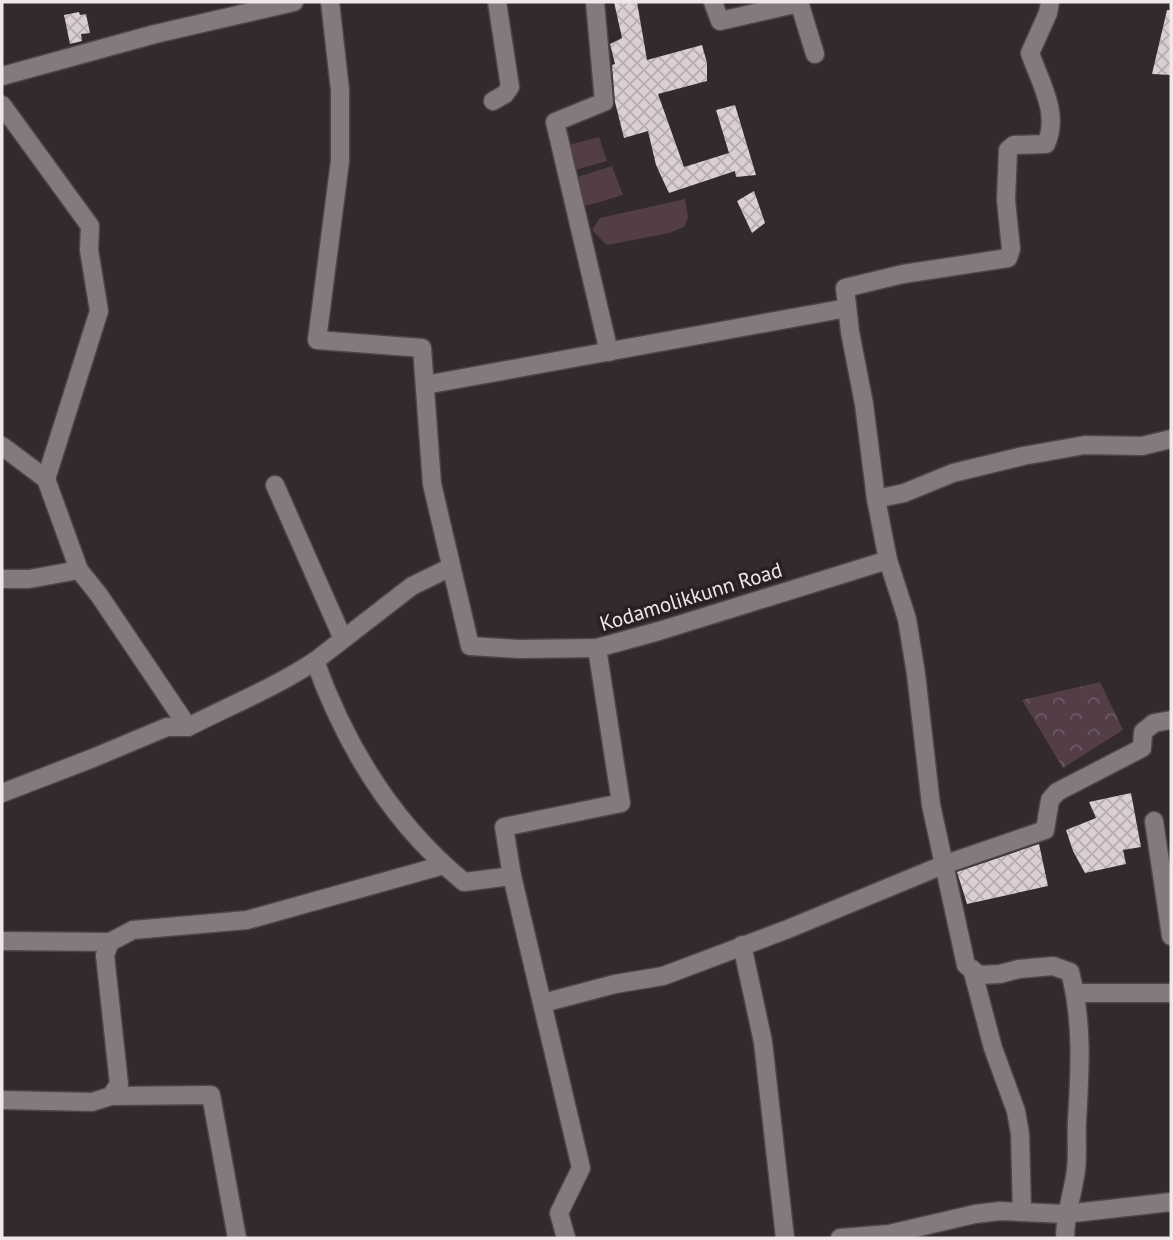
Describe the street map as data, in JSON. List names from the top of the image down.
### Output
{
  "streets": {
    "street": ["Kodamolikkunn Road"]
  }
}
